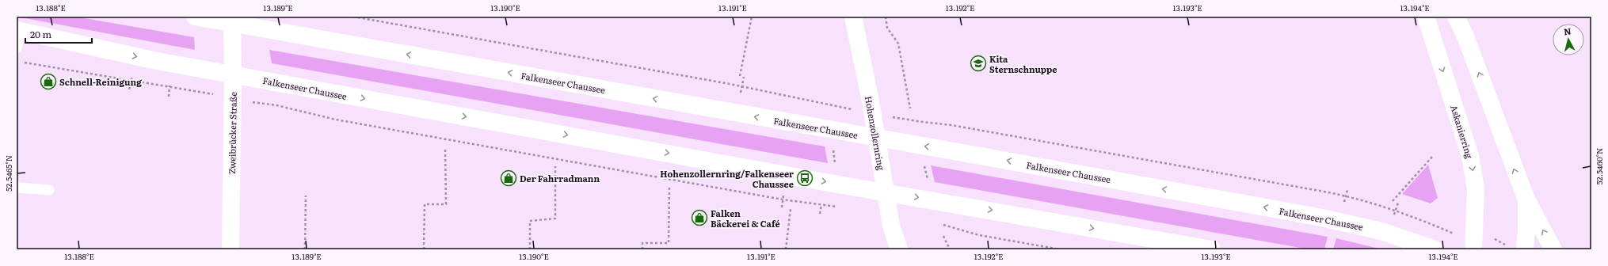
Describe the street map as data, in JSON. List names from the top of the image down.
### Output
{
  "streets": {
    "main road": [
      "Falkenseer Chaussee",
      "Askanierring",
      "Zweibrücker Straße",
      "Hohenzollernring"
    ]
  },
  "crossings": [
    ["Falkenseer Chaussee", "Zweibrücker Straße"],
    ["Falkenseer Chaussee", "Hohenzollernring"]
  ],
  "places": {
    "school or university": ["Kita Sternschnuppe"],
    "shop": ["Schnell-Reinigung", "Der Fahrradmann", "Falken Bäckerei & Café"],
    "bus stop": ["Hohenzollernring/Falkenseer Chaussee"]
  },
  "scale_bar": "20 m",
  "north": "top",
  "coordinates": [
    "13.188°E",
    "13.189°E",
    "13.190°E",
    "13.191°E",
    "13.192°E",
    "13.193°E",
    "13.194°E",
    "52.5460°N",
    "52.5465°N"
  ]
}
